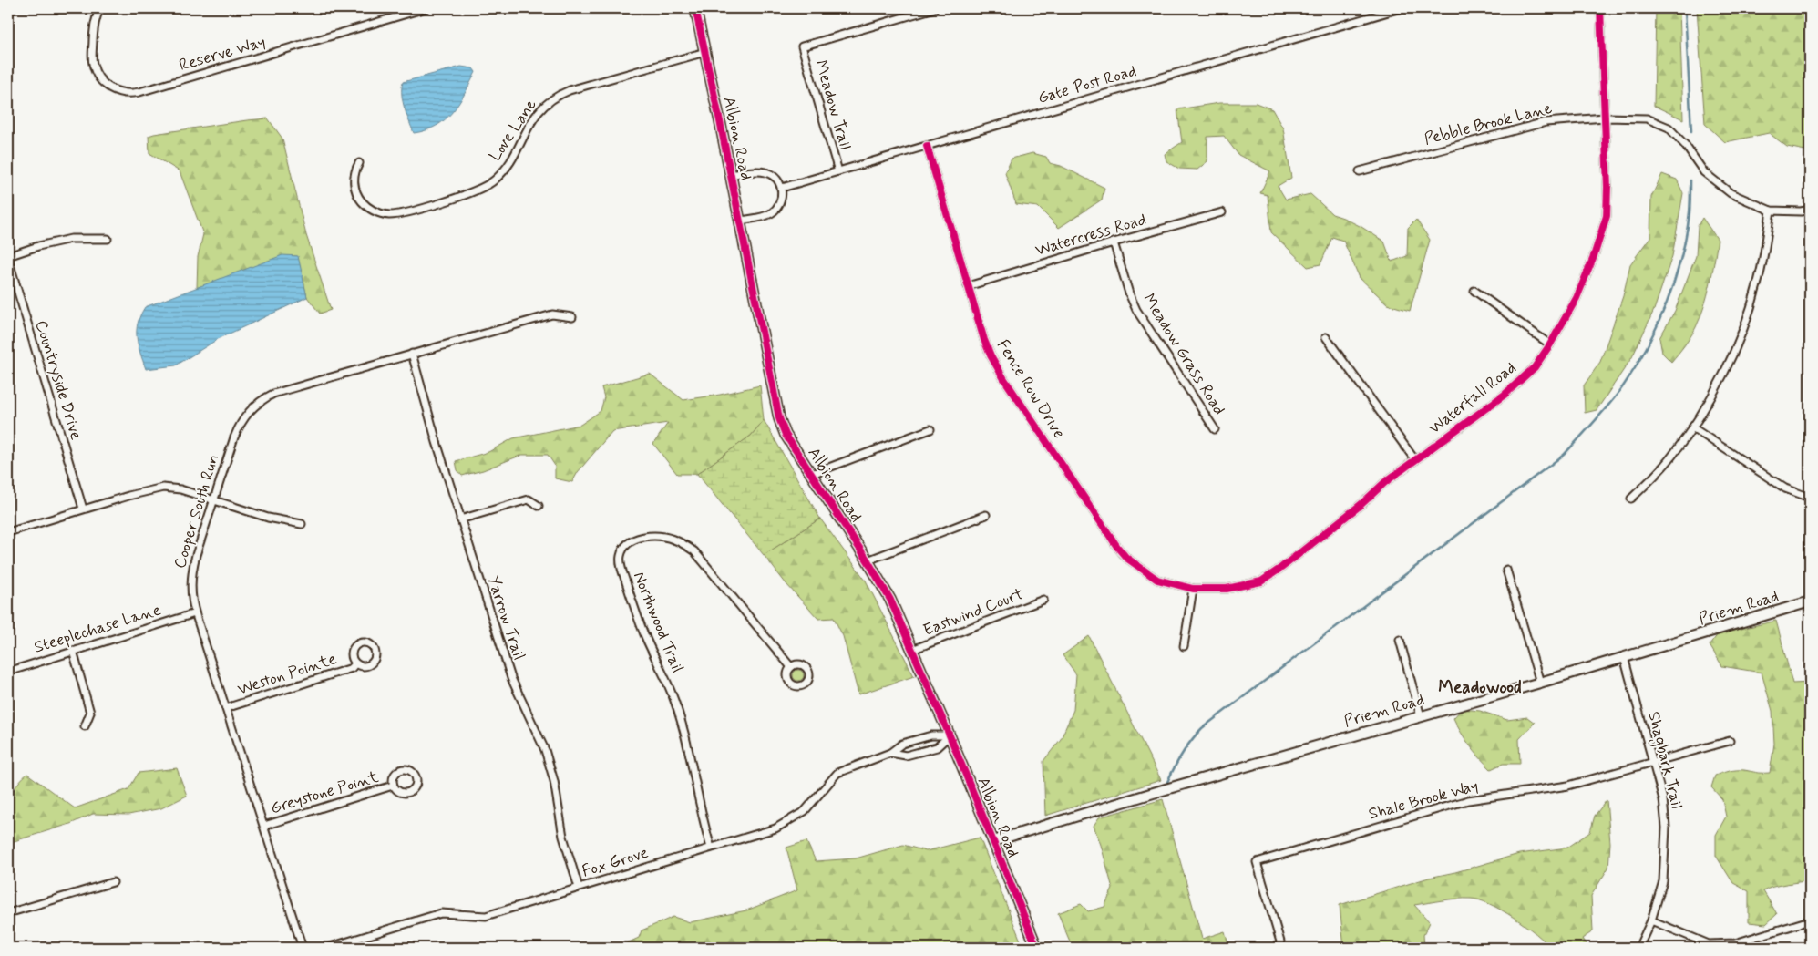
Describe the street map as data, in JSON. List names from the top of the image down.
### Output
{
  "streets": {
    "street": [
      "Reserve Way",
      "Gate Post Road",
      "Meadow Trail",
      "Pebble Brook Lane",
      "Love Lane",
      "Albion Road",
      "Watercress Road",
      "Meadow Grass Road",
      "Countryside Drive",
      "Fence Row Drive",
      "Waterfall Road",
      "Cooper South Run",
      "Priem Road",
      "Eastwind Court",
      "Yarrow Trail",
      "Northwood Trail",
      "Steeplechase Lane",
      "Weston Pointe",
      "Shagbark Trail",
      "Greystone Point",
      "Shale Brook Way",
      "Fox Grove"
    ]
  },
  "crossings": [
    ["Gate Post Road", "Meadow Trail"],
    ["Gate Post Road", "Albion Road"],
    ["Gate Post Road", "Fence Row Drive"],
    ["Pebble Brook Lane", "Waterfall Road"],
    ["Love Lane", "Albion Road"],
    ["Albion Road", "Priem Road"],
    ["Albion Road", "Eastwind Court"],
    ["Albion Road", "Fox Grove"],
    ["Watercress Road", "Meadow Grass Road"],
    ["Watercress Road", "Fence Row Drive"],
    ["Fence Row Drive", "Waterfall Road"],
    ["Cooper South Run", "Yarrow Trail"],
    ["Cooper South Run", "Steeplechase Lane"],
    ["Cooper South Run", "Weston Pointe"],
    ["Cooper South Run", "Greystone Point"],
    ["Priem Road", "Shagbark Trail"],
    ["Yarrow Trail", "Fox Grove"],
    ["Northwood Trail", "Fox Grove"],
    ["Shagbark Trail", "Shale Brook Way"]
  ],
  "districts": ["Meadowood"]
}
